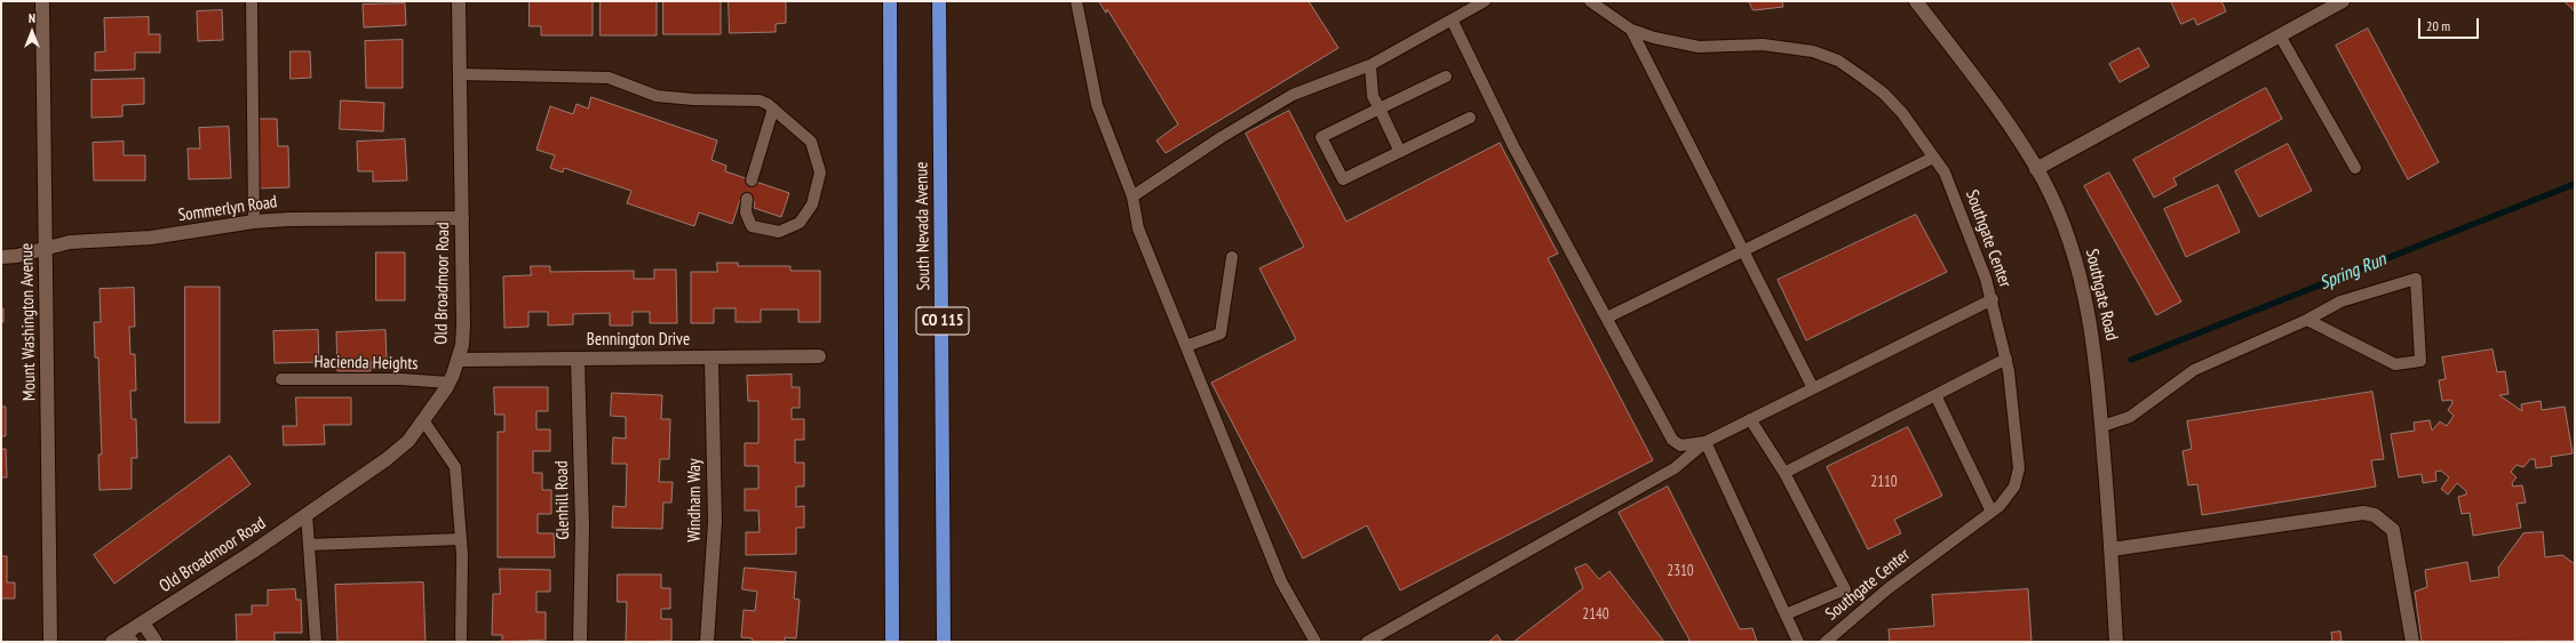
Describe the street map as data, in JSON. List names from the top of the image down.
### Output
{
  "streets": {
    "highway": ["South Nevada Avenue", "CO 115"],
    "street": [
      "Sommerlyn Road",
      "Old Broadmoor Road",
      "Southgate Road",
      "Mount Washington Avenue",
      "Bennington Drive",
      "Glenhill Road",
      "Windham Way"
    ],
    "lane": ["Southgate Center", "Hacienda Heights"]
  },
  "crossings": [
    ["Sommerlyn Road", "Old Broadmoor Road"],
    ["Sommerlyn Road", "Mount Washington Avenue"],
    ["Old Broadmoor Road", "Bennington Drive"],
    ["Old Broadmoor Road", "Hacienda Heights"],
    ["Bennington Drive", "Glenhill Road"],
    ["Bennington Drive", "Windham Way"]
  ],
  "water": ["Spring Run"],
  "house_numbers": ["2110", "2310", "2140"],
  "scale_bar": "20 m",
  "north": "top"
}
